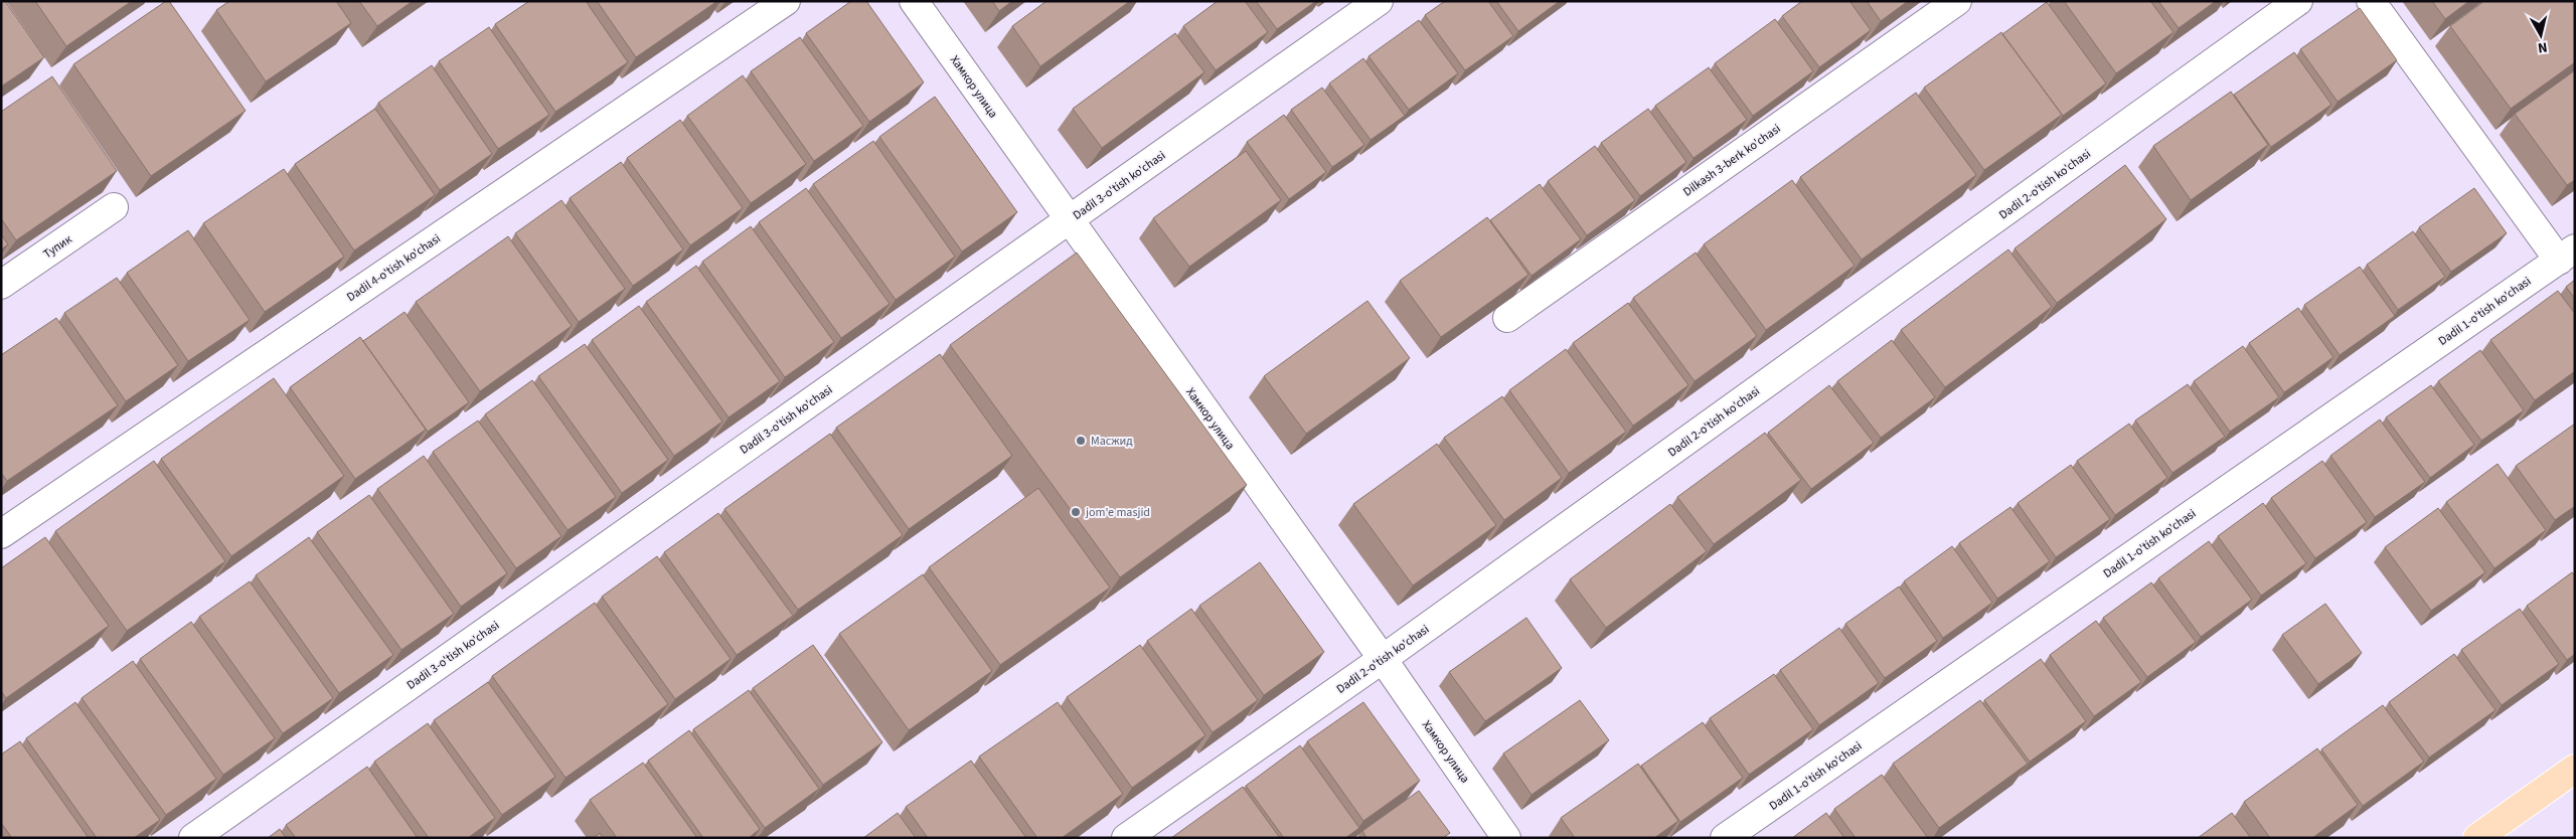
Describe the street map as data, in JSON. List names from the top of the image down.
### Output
{
  "streets": {
    "street": [
      "Хамкор улица",
      "Dilkash 3-berk ko'chasi",
      "Dadil 2-o'tish ko'chasi",
      "Dadil 3-o'tish ko'chasi",
      "Тупик",
      "Dadil 4-o'tish ko'chasi",
      "Dadil 1-o'tish ko'chasi"
    ]
  },
  "crossings": [
    ["Хамкор улица", "Dadil 2-o'tish ko'chasi"],
    ["Хамкор улица", "Dadil 3-o'tish ko'chasi"]
  ],
  "places": ["Масжид", "jom'e masjid"],
  "north": "bottom"
}
